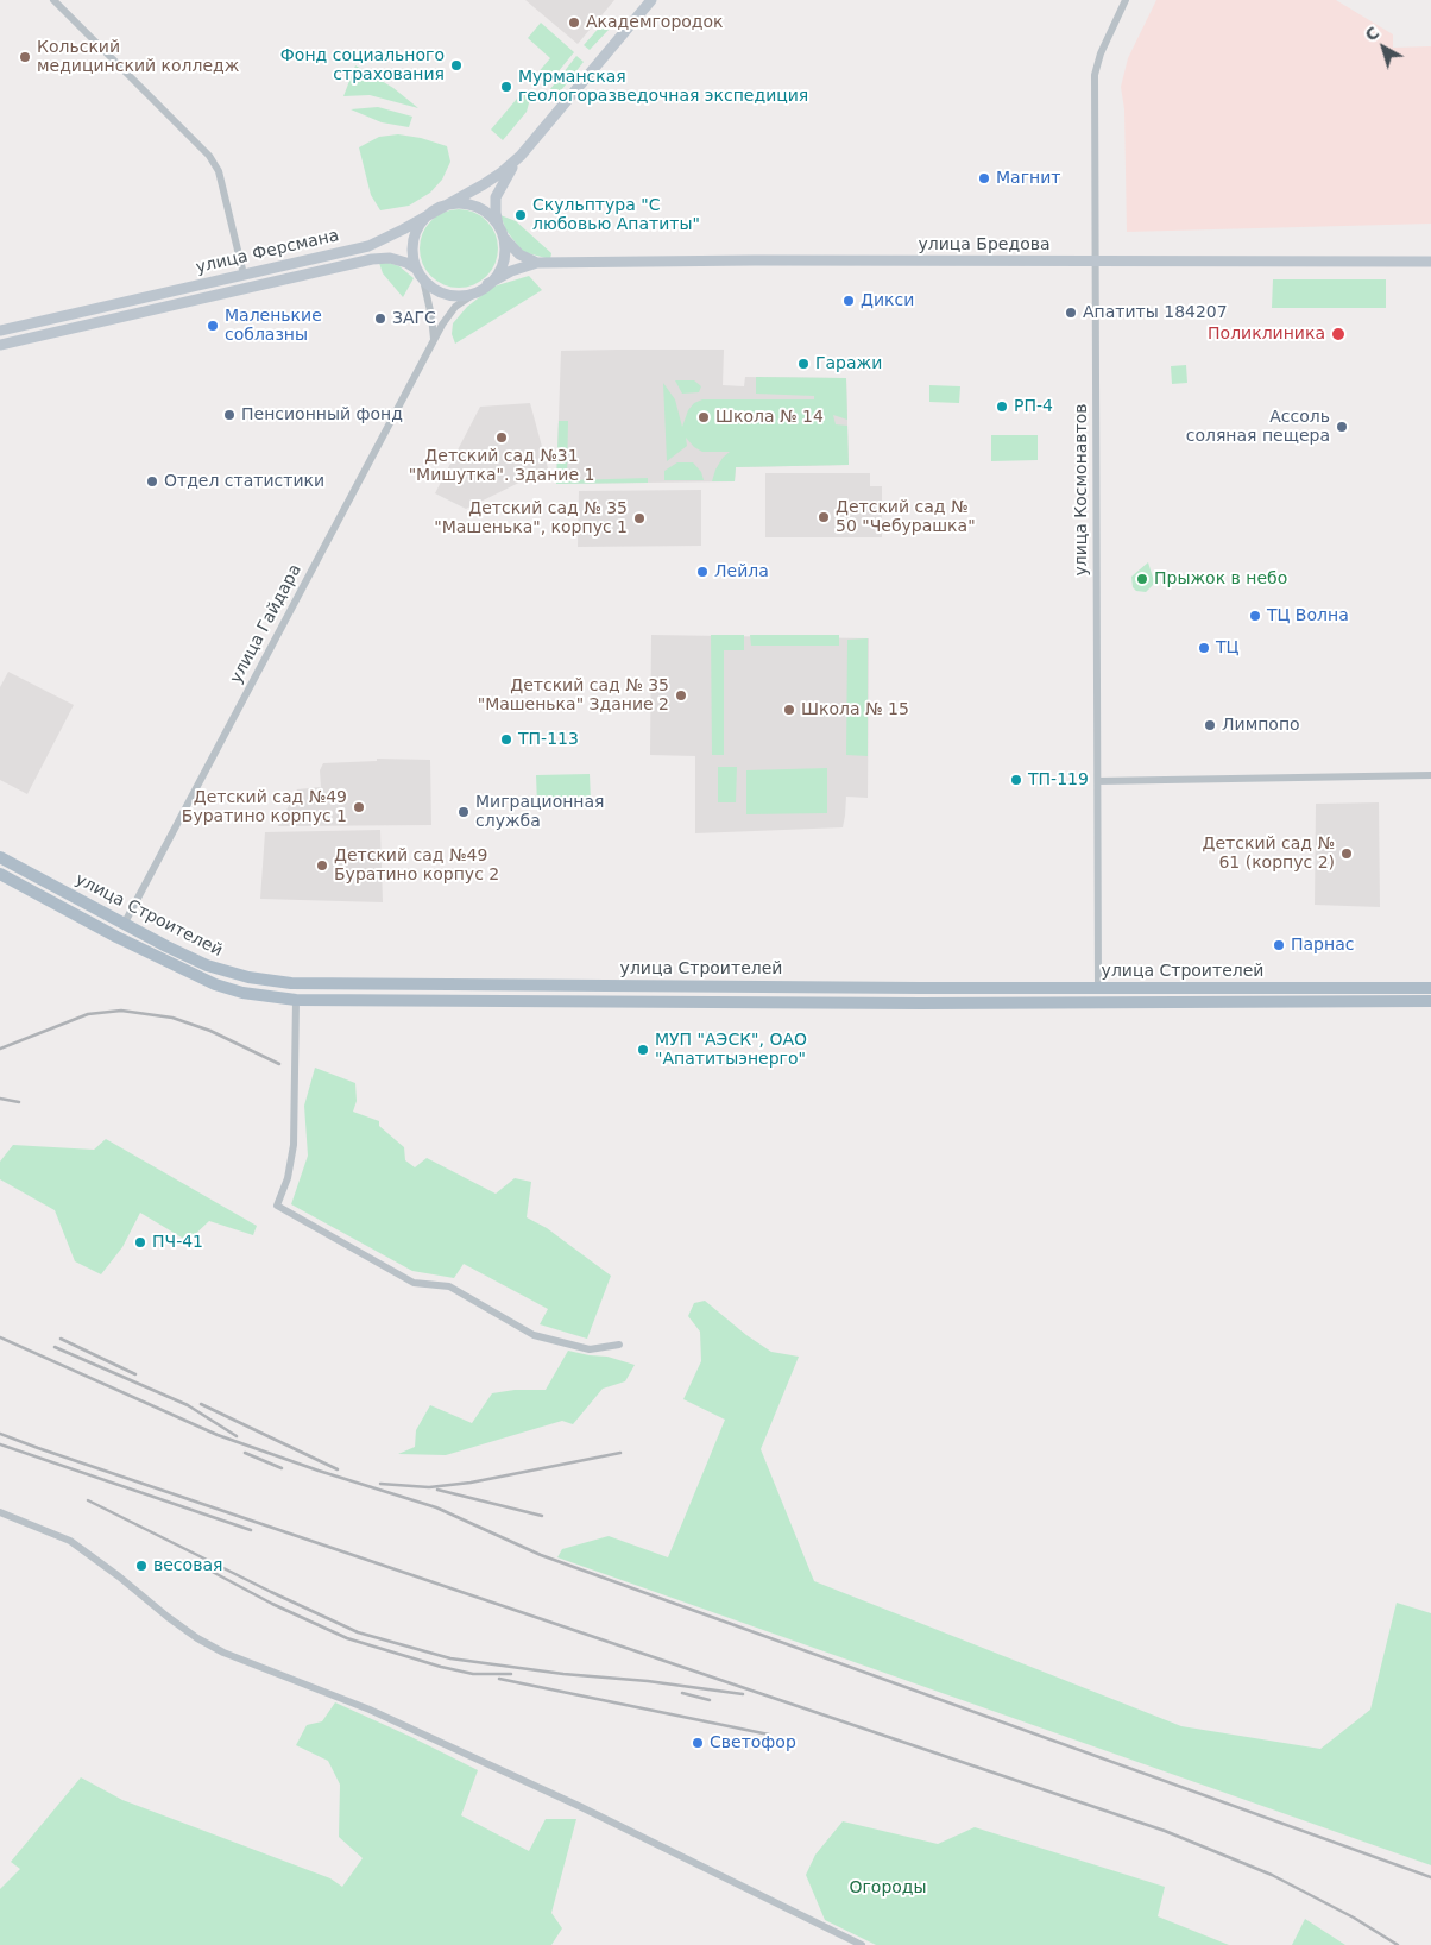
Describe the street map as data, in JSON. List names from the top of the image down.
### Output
{
  "streets": {
    "main road": ["улица Строителей"],
    "street": [
      "улица Бредова",
      "улица Ферсмана",
      "улица Космонавтов",
      "улица Гайдара"
    ]
  },
  "crossings": [
    ["улица Бредова", "улица Космонавтов"],
    ["улица Ферсмана", "улица Гайдара"],
    ["улица Космонавтов", "улица Строителей"],
    ["улица Гайдара", "улица Строителей"]
  ],
  "parks": ["Огороды"],
  "places": [
    "Академгородок",
    "Кольский медицинский колледж",
    "Фонд социального страхования",
    "Мурманская геологоразведочная экспедиция",
    "Магнит",
    "Скульптура \"С любовью Апатиты\"",
    "Дикси",
    "Апатиты 184207",
    "ЗАГС",
    "Маленькие соблазны",
    "Поликлиника",
    "Гаражи",
    "РП-4",
    "Пенсионный фонд",
    "Школа № 14",
    "Ассоль соляная пещера",
    "Детский сад №31 \"Мишутка\". Здание 1",
    "Отдел статистики",
    "Детский сад № 50 \"Чебурашка\"",
    "Детский сад № 35 \"Машенька\", корпус 1",
    "Лейла",
    "Прыжок в небо",
    "ТЦ Волна",
    "ТЦ",
    "Детский сад № 35 \"Машенька\" Здание 2",
    "Школа № 15",
    "Лимпопо",
    "ТП-113",
    "ТП-119",
    "Детский сад №49 Буратино корпус 1",
    "Миграционная служба",
    "Детский сад № 61 (корпус 2)",
    "Детский сад №49 Буратино корпус 2",
    "Парнас",
    "МУП \"АЭСК\", ОАО \"Апатитыэнерго\"",
    "ПЧ-41",
    "весовая",
    "Светофор"
  ],
  "north": "top left"
}
